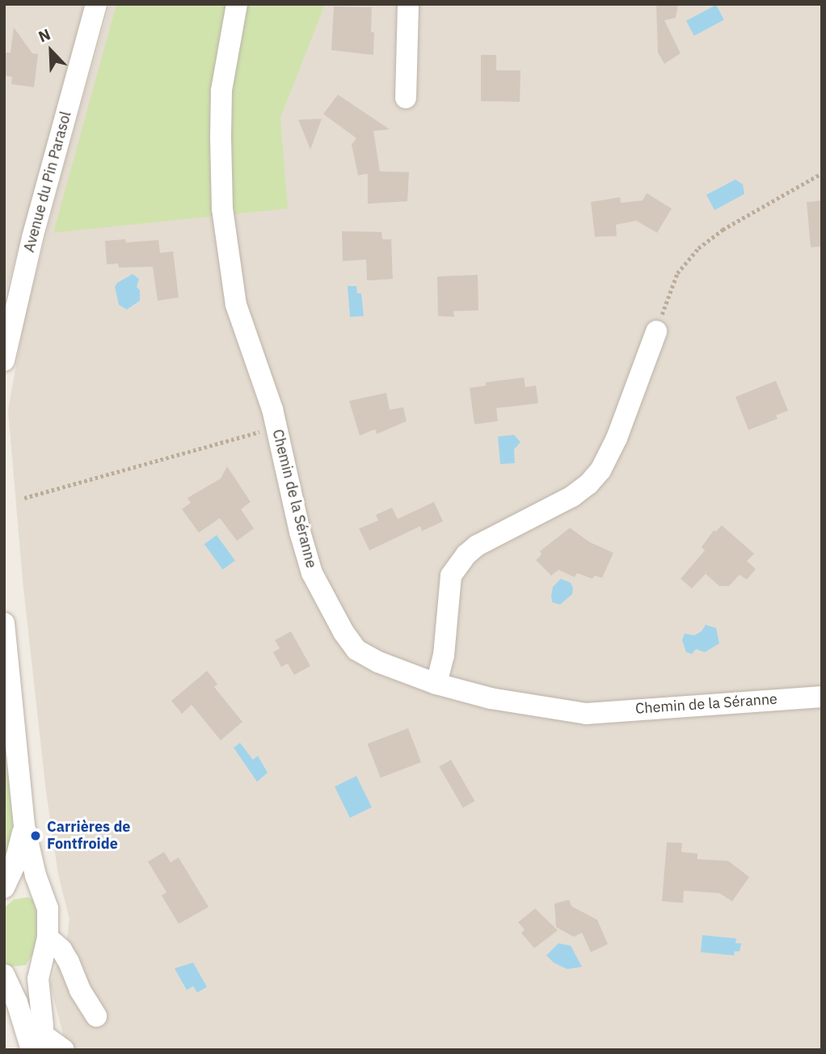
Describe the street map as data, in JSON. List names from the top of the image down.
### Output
{
  "streets": {
    "street": ["Avenue du Pin Parasol", "Chemin de la Séranne"]
  },
  "places": ["Carrières de Fontfroide"],
  "north": "top left"
}
